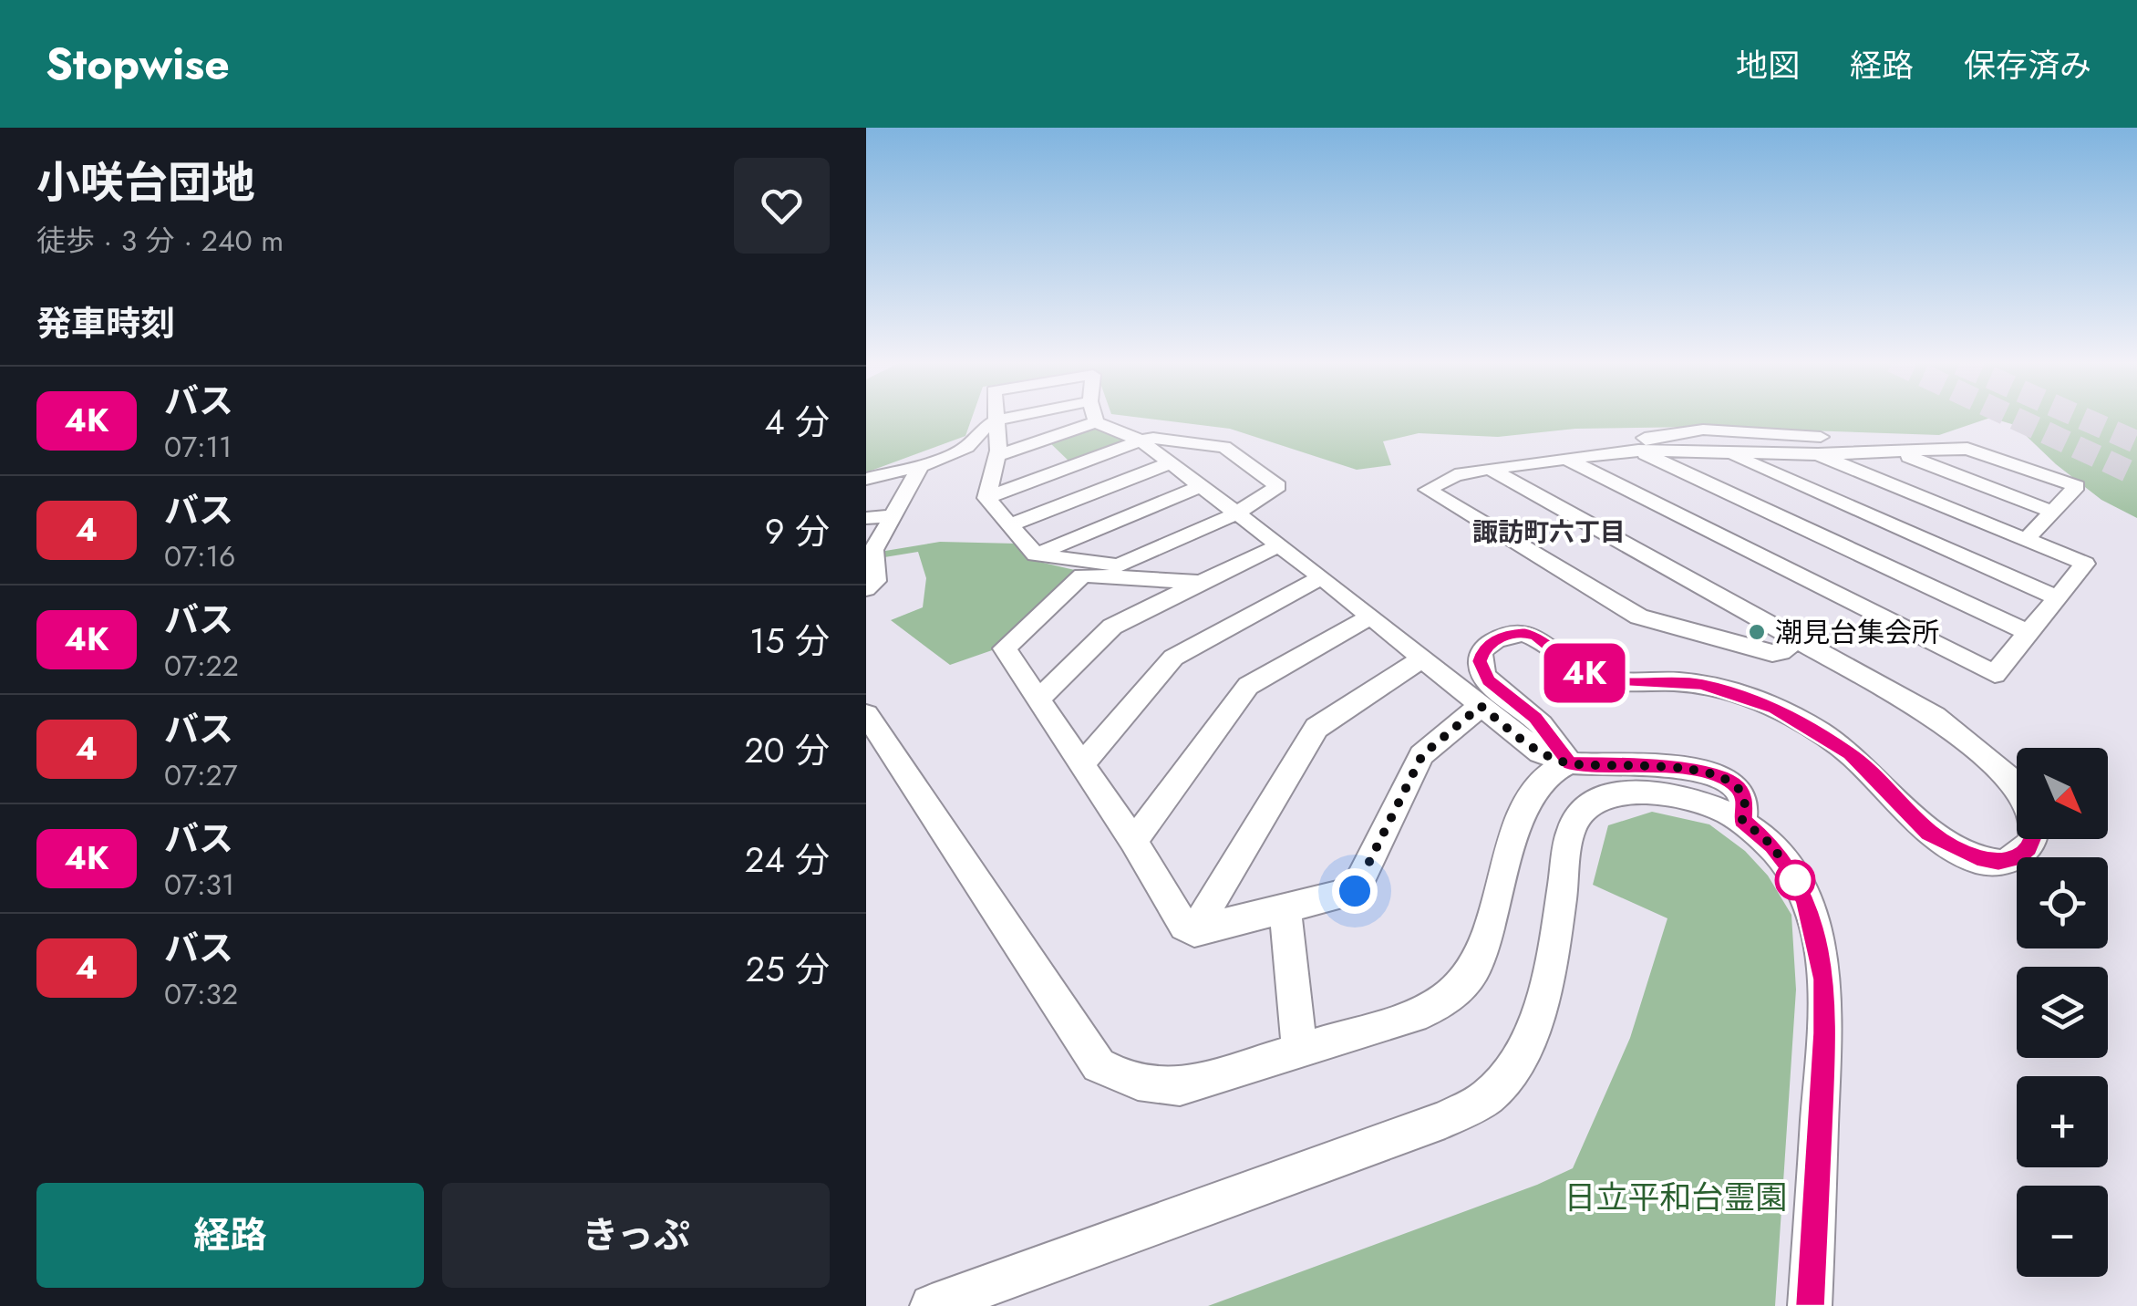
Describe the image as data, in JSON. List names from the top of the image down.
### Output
{
  "districts": ["諏訪町六丁目"],
  "parks": ["日立平和台霊園"],
  "places": ["潮見台集会所"],
  "lines": ["bus line 4K"],
  "north": "bottom right",
  "page": {
    "header": "Stopwise",
    "nav": ["地図", "経路", "保存済み"],
    "heading": [
      ["小咲台団地", "徒歩 · 3 分 · 240 m"],
      "発車時刻"
    ],
    "on_map": "4K",
    "list": [
      {
        "mark": "4K",
        "name": "バス",
        "note": "07:11",
        "value": "4 分"
      },
      {
        "mark": "4",
        "name": "バス",
        "note": "07:16",
        "value": "9 分"
      },
      {
        "mark": "4K",
        "name": "バス",
        "note": "07:22",
        "value": "15 分"
      },
      {
        "mark": "4",
        "name": "バス",
        "note": "07:27",
        "value": "20 分"
      },
      {
        "mark": "4K",
        "name": "バス",
        "note": "07:31",
        "value": "24 分"
      },
      {
        "mark": "4",
        "name": "バス",
        "note": "07:32",
        "value": "25 分"
      }
    ],
    "map_buttons": ["+", "−"],
    "buttons": ["経路", "きっぷ"]
  }
}
